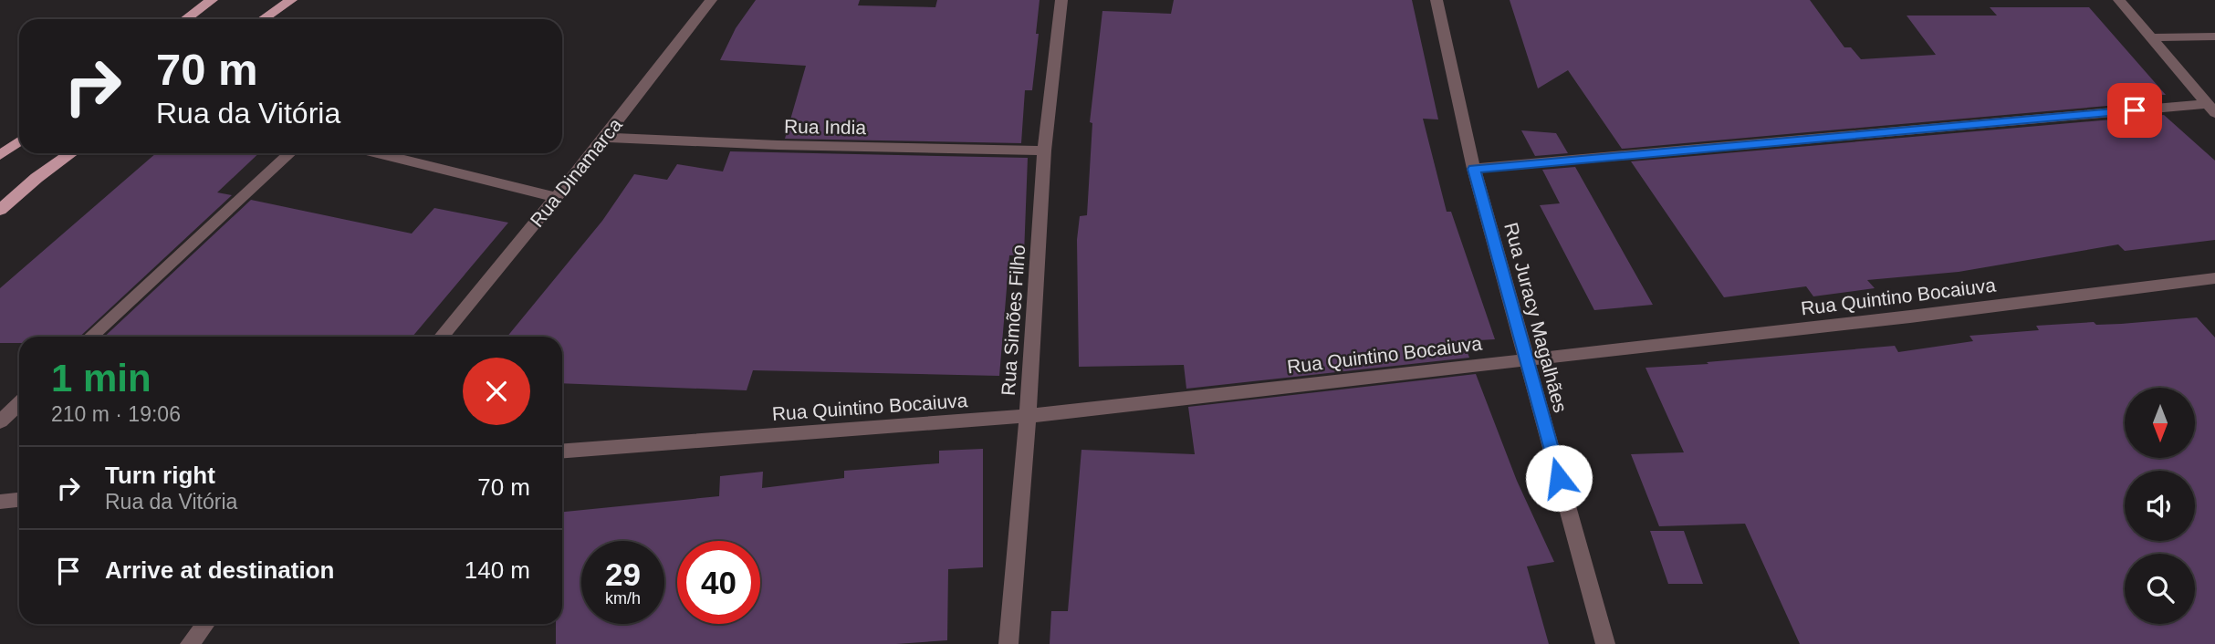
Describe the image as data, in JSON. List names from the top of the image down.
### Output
{
  "streets": {
    "street": [
      "Rua India",
      "Rua Dinamarca",
      "Rua Quintino Bocaiuva",
      "Rua Juracy Magalhães",
      "Rua Simões Filho"
    ]
  },
  "crossings": [
    ["Rua India", "Rua Dinamarca"],
    ["Rua India", "Rua Simões Filho"],
    ["Rua Quintino Bocaiuva", "Rua Juracy Magalhães"],
    ["Rua Quintino Bocaiuva", "Rua Simões Filho"]
  ],
  "north": "bottom",
  "page": {
    "turn": ["70 m", "Rua da Vitória"],
    "heading": ["1 min", "210 m · 19:06"],
    "list": [
      {
        "name": "Turn right",
        "note": "Rua da Vitória",
        "value": "70 m"
      },
      {
        "name": "Arrive at destination",
        "value": "140 m"
      }
    ],
    "speed": "29 km/h",
    "limit": "40"
  }
}
